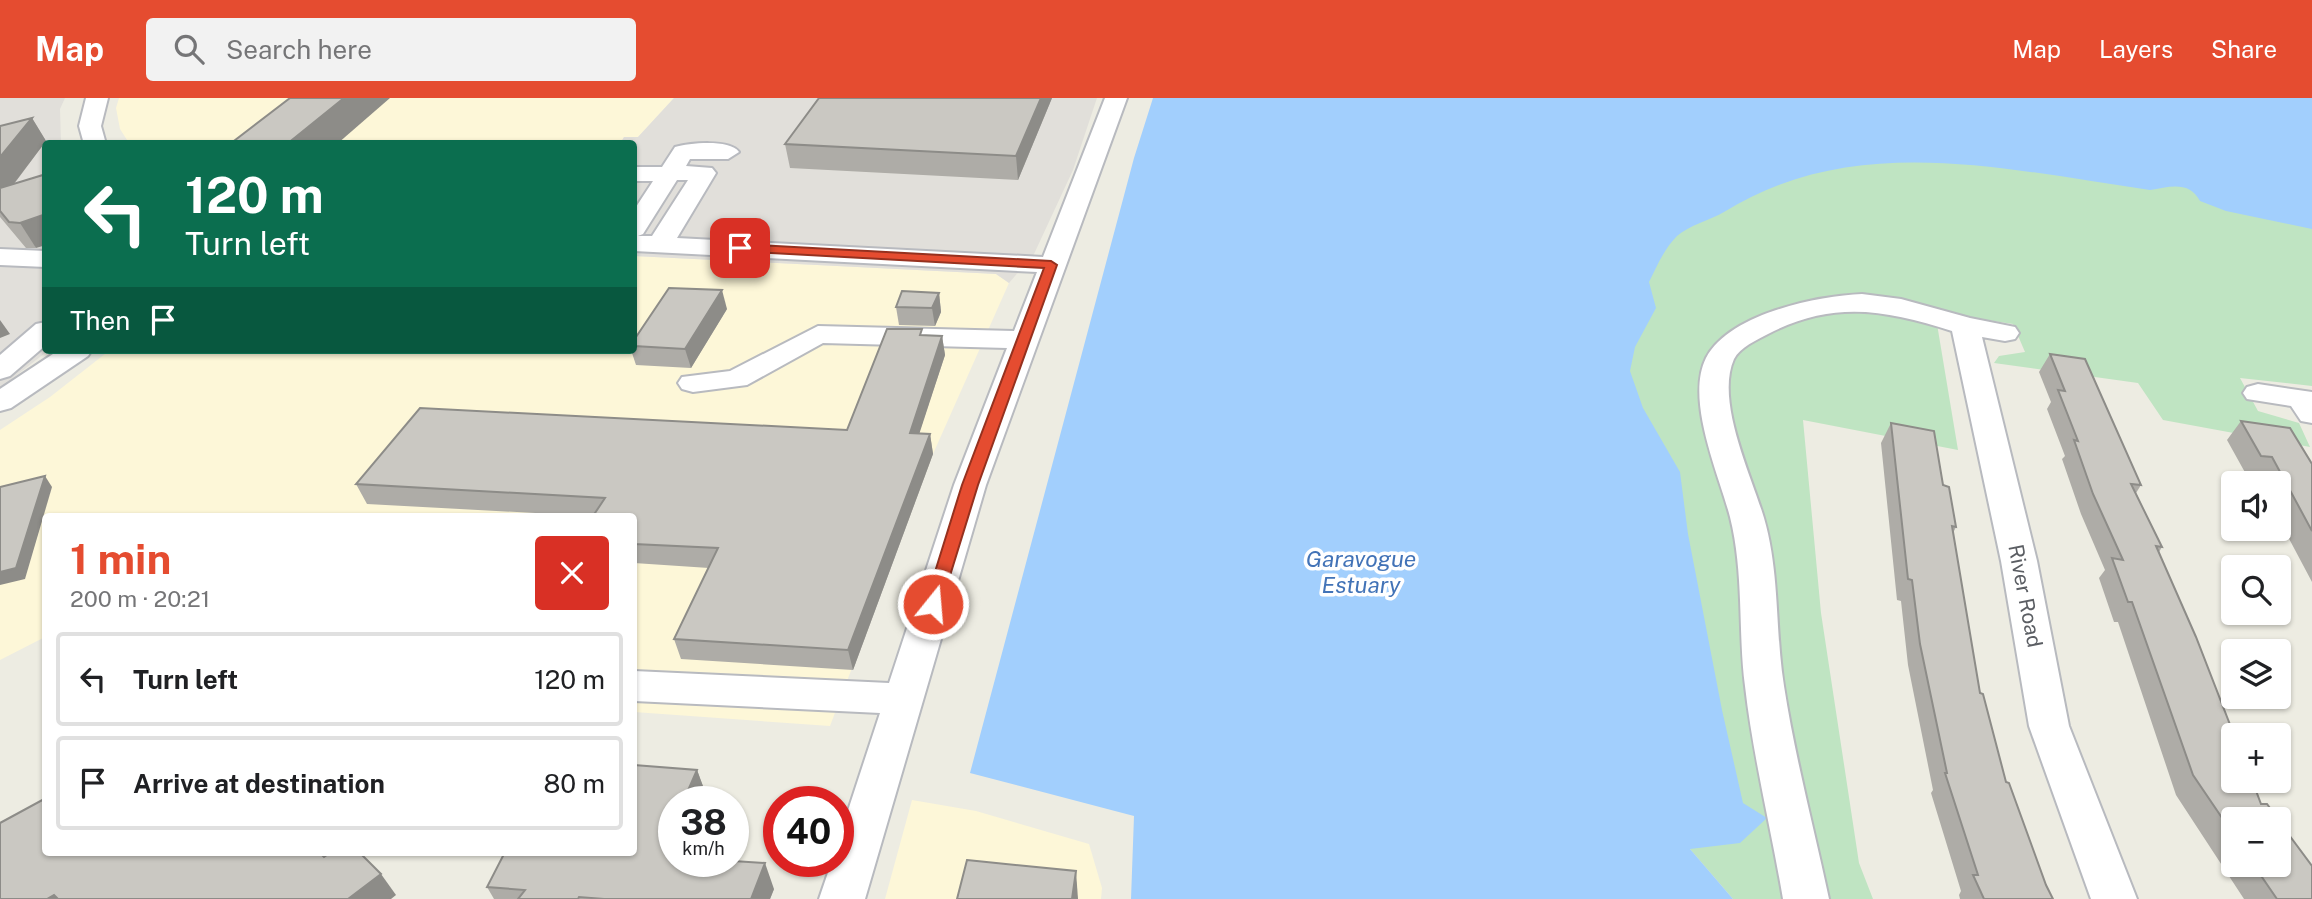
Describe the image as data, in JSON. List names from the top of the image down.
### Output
{
  "streets": {
    "street": ["River Road"]
  },
  "water": ["Garavogue Estuary"],
  "page": {
    "header": "Map",
    "search": "Search here",
    "nav": ["Map", "Layers", "Share"],
    "turn": ["120 m", "Turn left"],
    "then": "Then",
    "map_buttons": ["+", "−"],
    "heading": ["1 min", "200 m · 20:21"],
    "list": [
      {
        "name": "Turn left",
        "value": "120 m"
      },
      {
        "name": "Arrive at destination",
        "value": "80 m"
      }
    ],
    "speed": "38 km/h",
    "limit": "40"
  }
}
